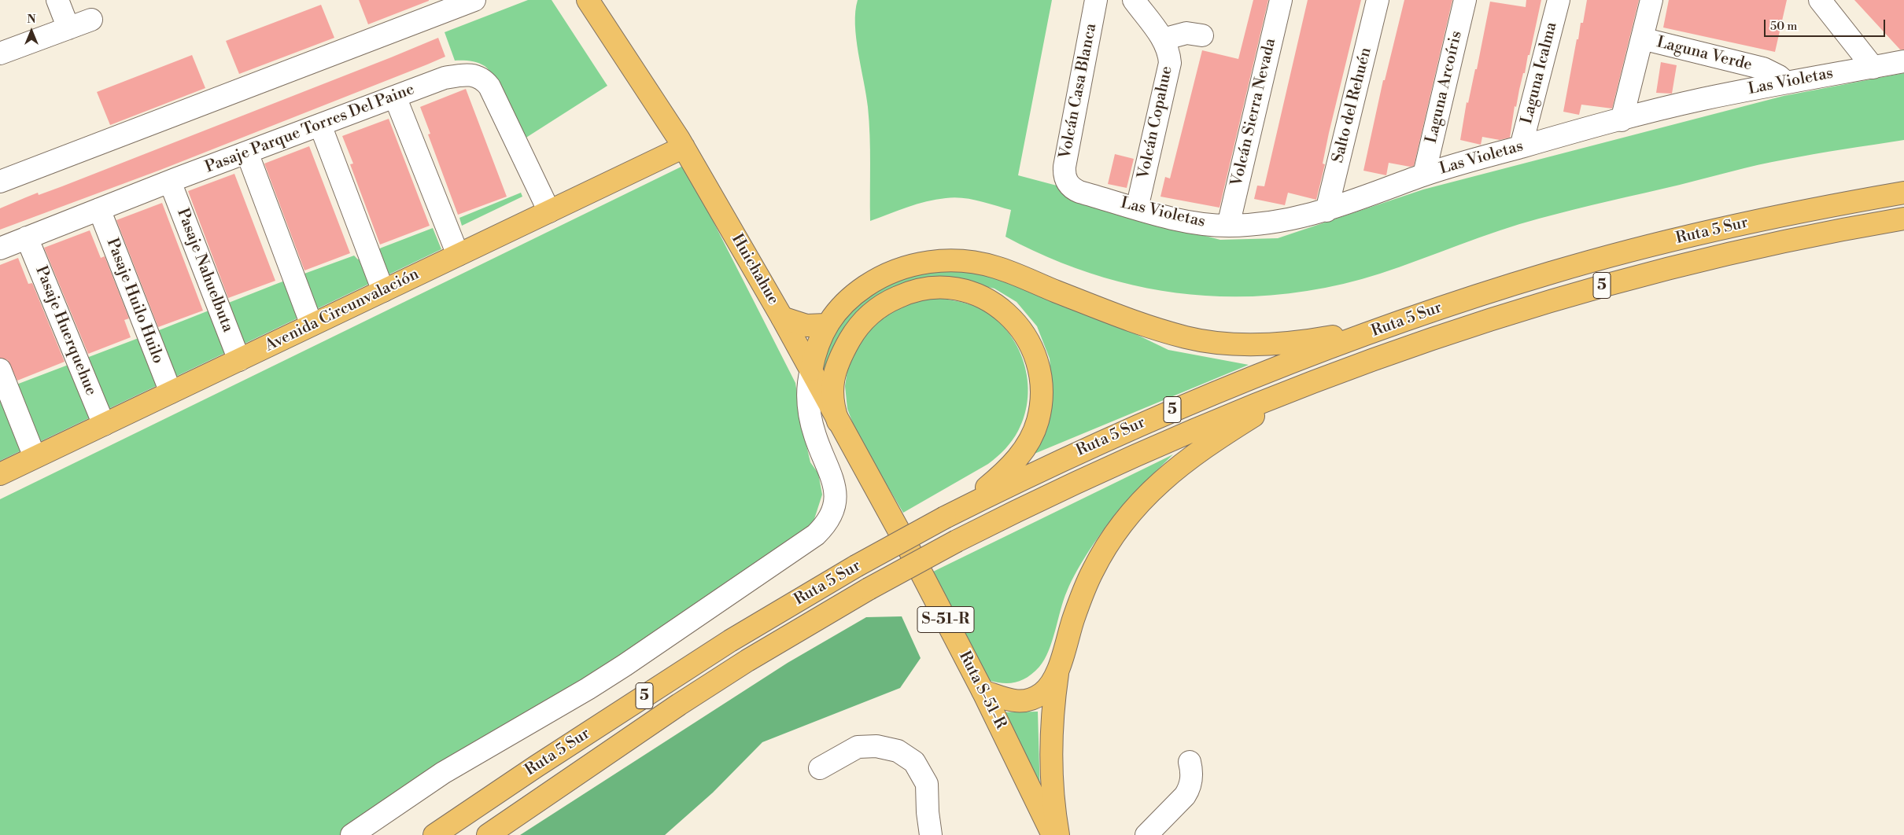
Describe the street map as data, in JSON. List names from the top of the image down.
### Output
{
  "streets": {
    "main road": [
      "Ruta 5 Sur",
      "Huichahue",
      "5",
      "Avenida Circunvalación",
      "S-51-R",
      "Ruta S-51-R"
    ],
    "street": [
      "Laguna Verde",
      "Laguna Icalma",
      "Las Violetas",
      "Laguna Arcoíris",
      "Volcán Casa Blanca",
      "Salto del Rehuén",
      "Volcán Sierra Nevada",
      "Volcán Copahue",
      "Pasaje Parque Torres Del Paine",
      "Pasaje Nahuelbuta",
      "Pasaje Huilo Huilo",
      "Pasaje Huerquehue"
    ]
  },
  "crossings": [
    ["Laguna Verde", "Las Violetas"],
    ["Laguna Icalma", "Las Violetas"],
    ["Las Violetas", "Laguna Arcoíris"],
    ["Las Violetas", "Volcán Casa Blanca"],
    ["Las Violetas", "Salto del Rehuén"],
    ["Las Violetas", "Volcán Sierra Nevada"],
    ["Las Violetas", "Volcán Copahue"],
    ["Pasaje Parque Torres Del Paine", "Pasaje Nahuelbuta"],
    ["Pasaje Parque Torres Del Paine", "Pasaje Huilo Huilo"],
    ["Pasaje Parque Torres Del Paine", "Avenida Circunvalación"],
    ["Pasaje Parque Torres Del Paine", "Pasaje Huerquehue"],
    ["Huichahue", "Avenida Circunvalación"],
    ["Huichahue", "Ruta S-51-R"],
    ["Pasaje Nahuelbuta", "Avenida Circunvalación"],
    ["Pasaje Huilo Huilo", "Avenida Circunvalación"],
    ["Avenida Circunvalación", "Pasaje Huerquehue"]
  ],
  "scale_bar": "50 m",
  "north": "top"
}
